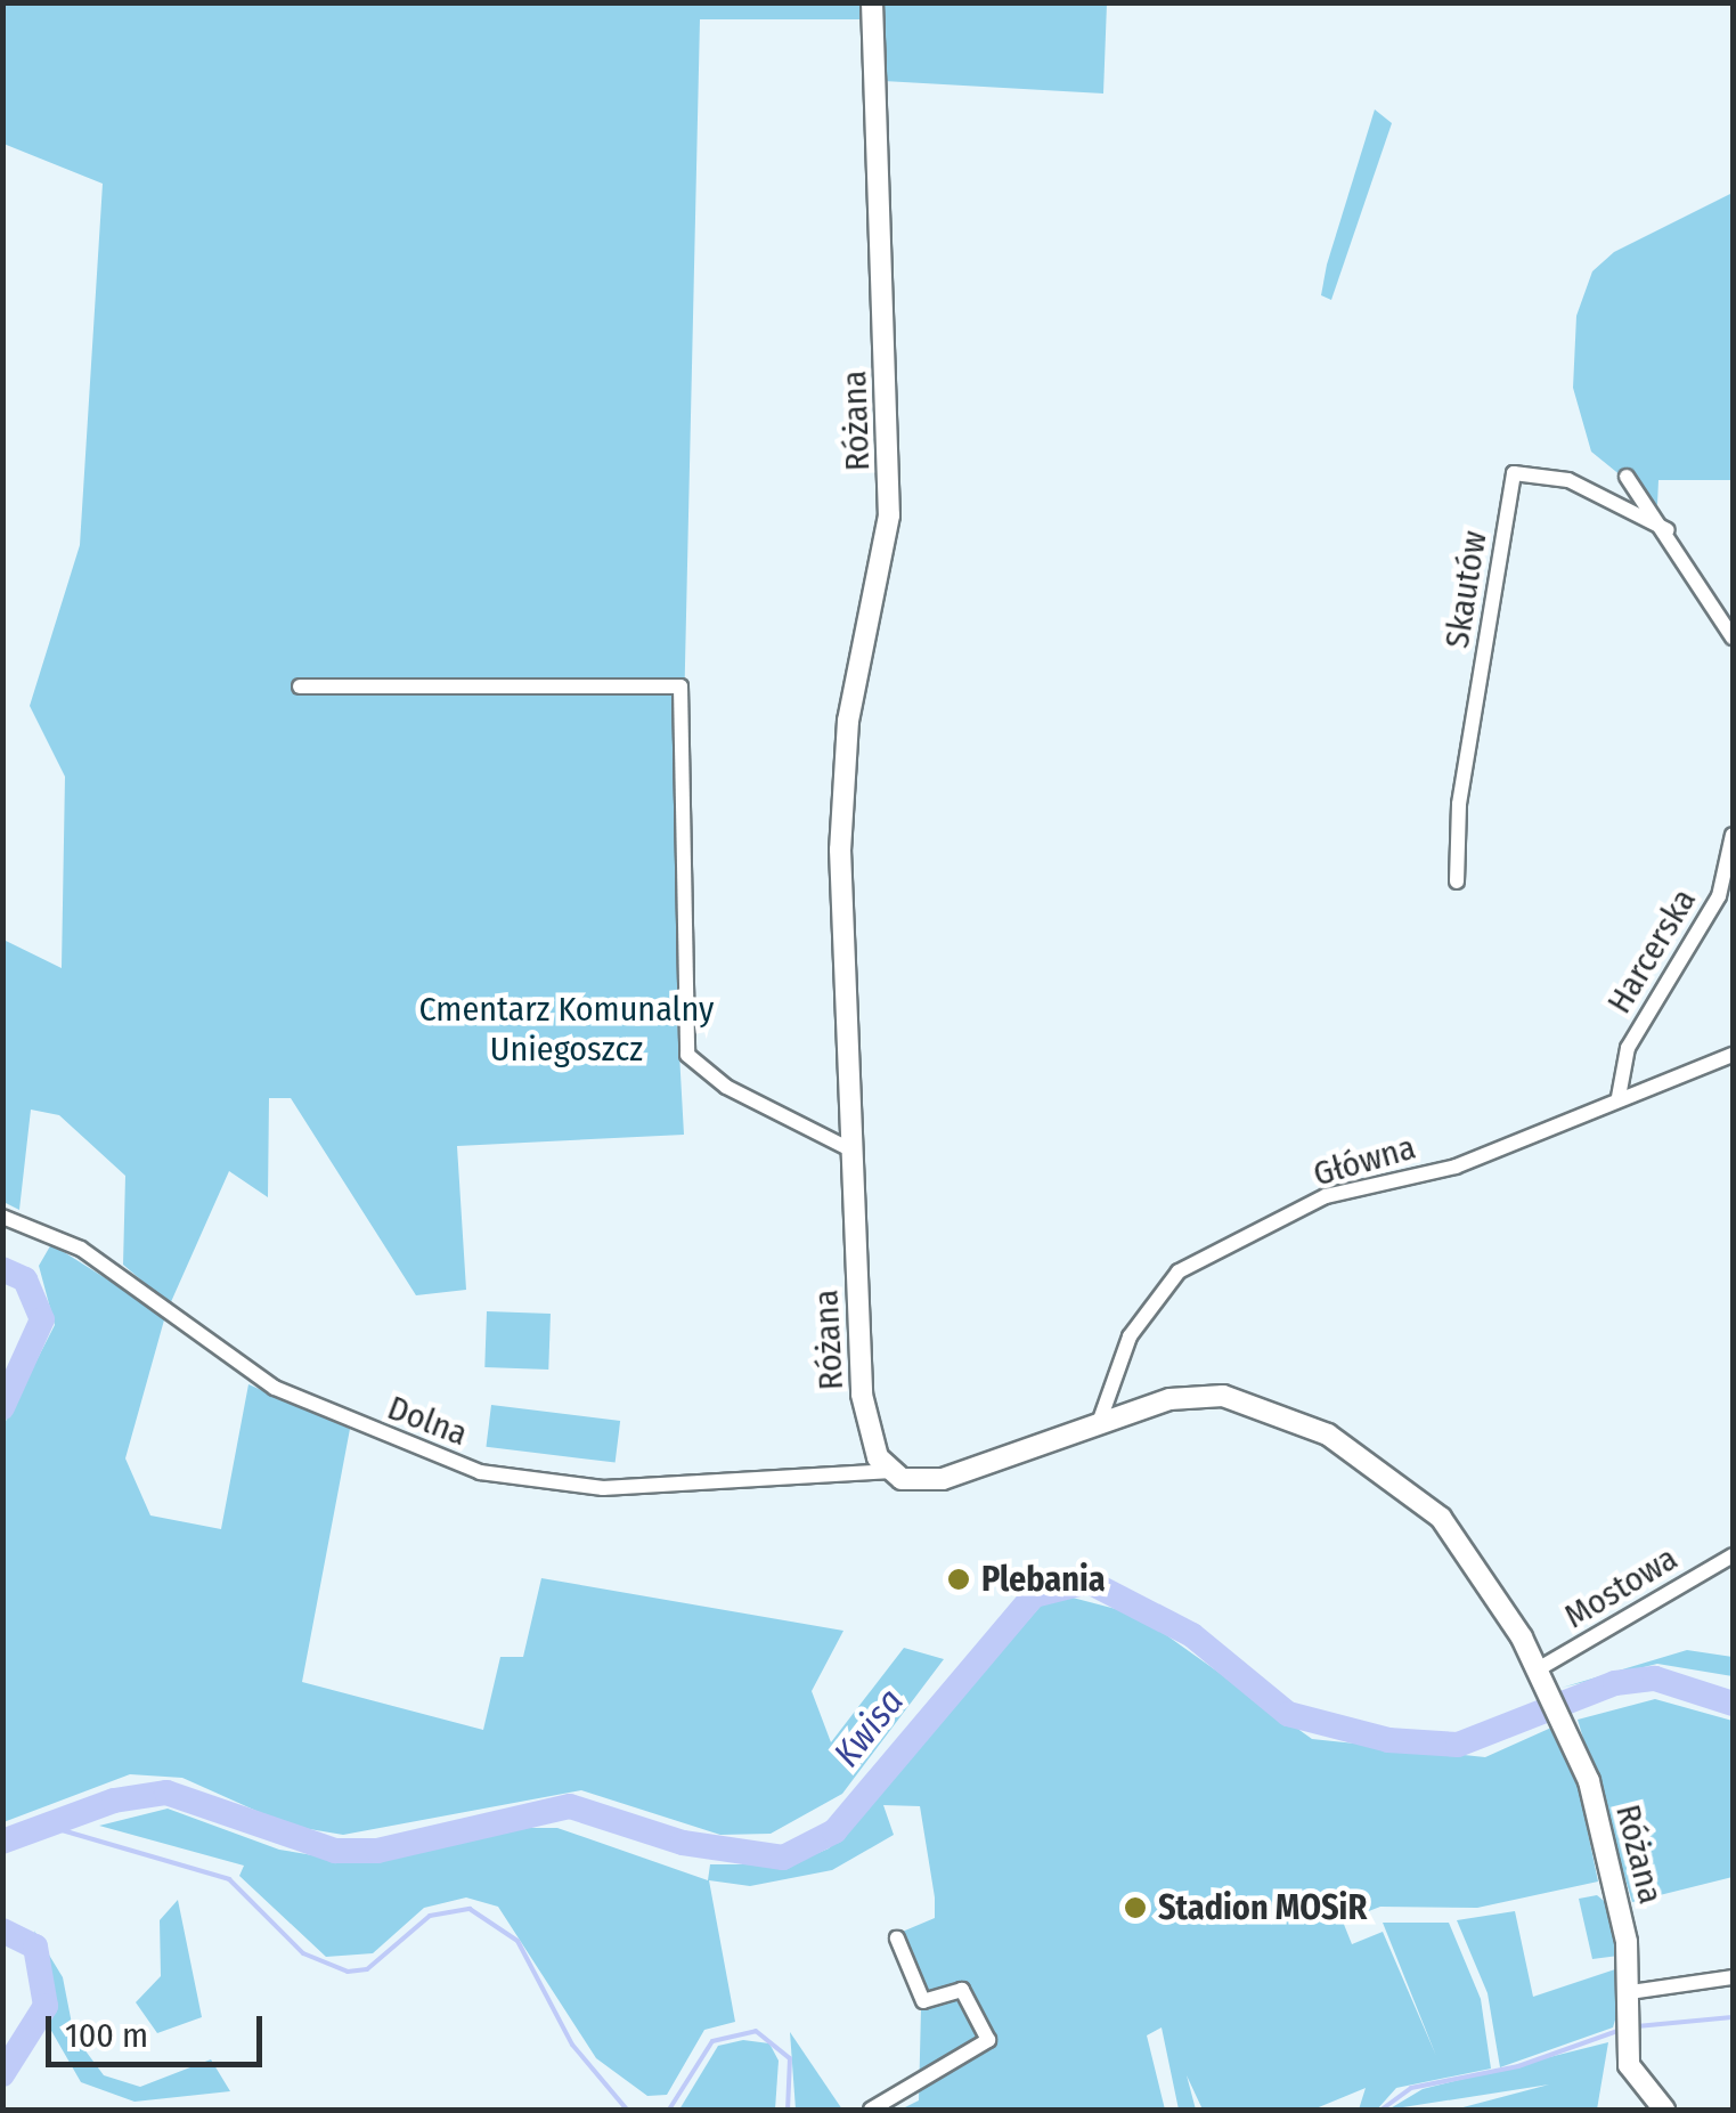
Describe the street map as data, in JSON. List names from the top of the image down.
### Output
{
  "streets": {
    "street": [
      "Różana",
      "Skautów",
      "Harcerska",
      "Główna",
      "Dolna",
      "Mostowa"
    ]
  },
  "crossings": [
    ["Różana", "Główna"],
    ["Różana", "Dolna"],
    ["Różana", "Mostowa"],
    ["Harcerska", "Główna"]
  ],
  "water": ["Kwisa"],
  "parks": ["Cmentarz Komunalny Uniegoszcz"],
  "places": ["Plebania", "Stadion MOSiR"],
  "scale_bar": "100 m"
}
